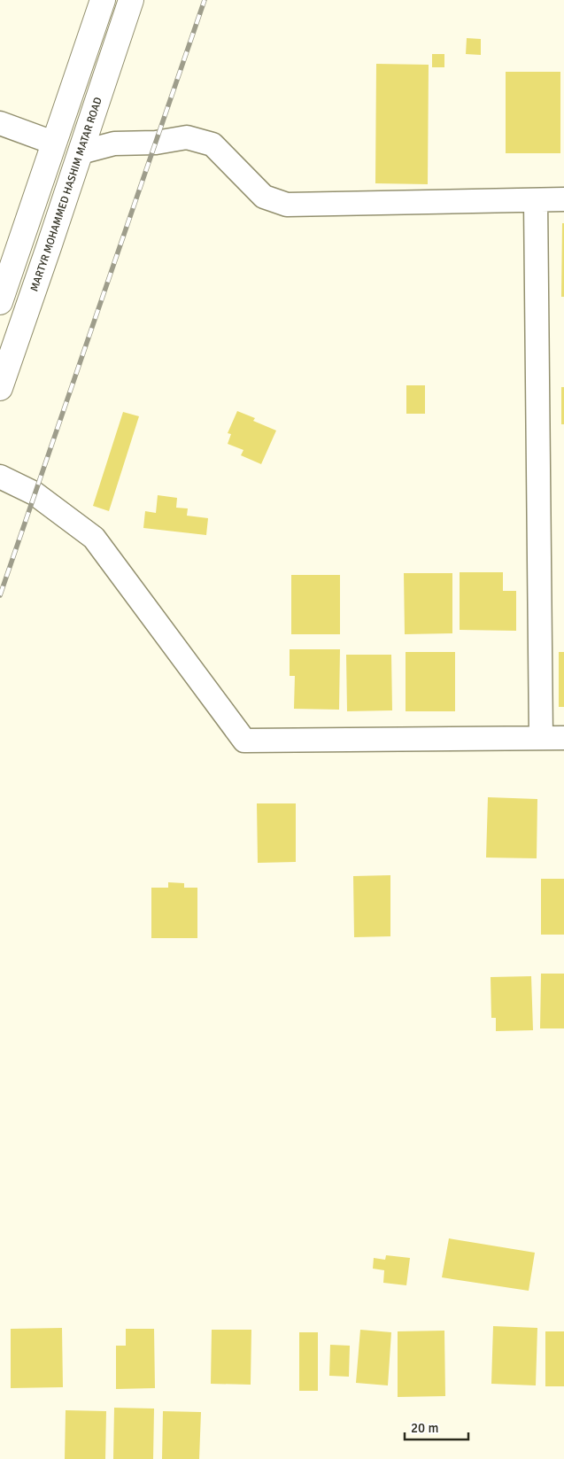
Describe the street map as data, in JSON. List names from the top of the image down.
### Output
{
  "streets": {
    "main road": ["MARTYR MOHAMMED HASHIM MATAR ROAD"]
  },
  "scale_bar": "20 m"
}
